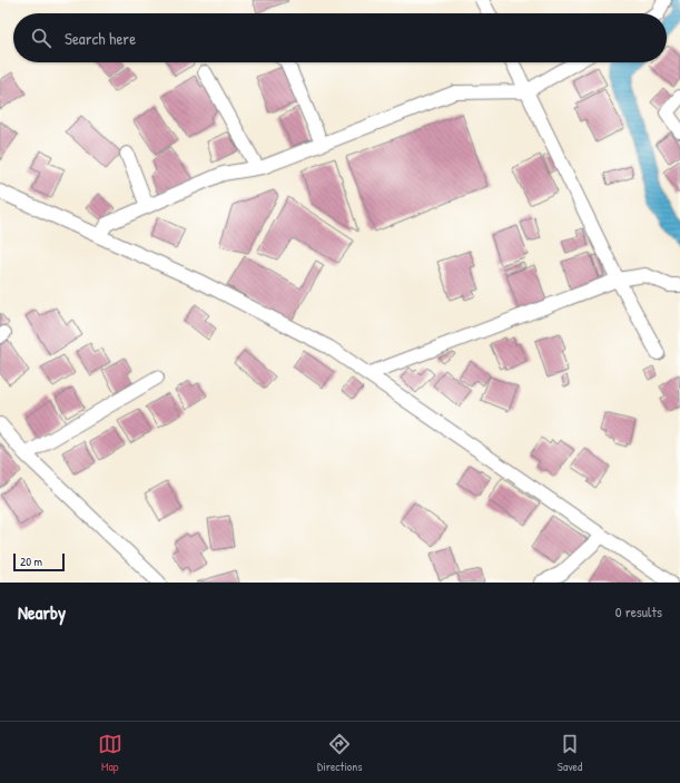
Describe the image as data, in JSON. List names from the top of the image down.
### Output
{
  "scale_bar": "20 m",
  "page": {
    "search": "Search here",
    "scale": "20 m",
    "heading": ["Nearby", "0 results"],
    "nav": ["Map", "Directions", "Saved"]
  }
}
